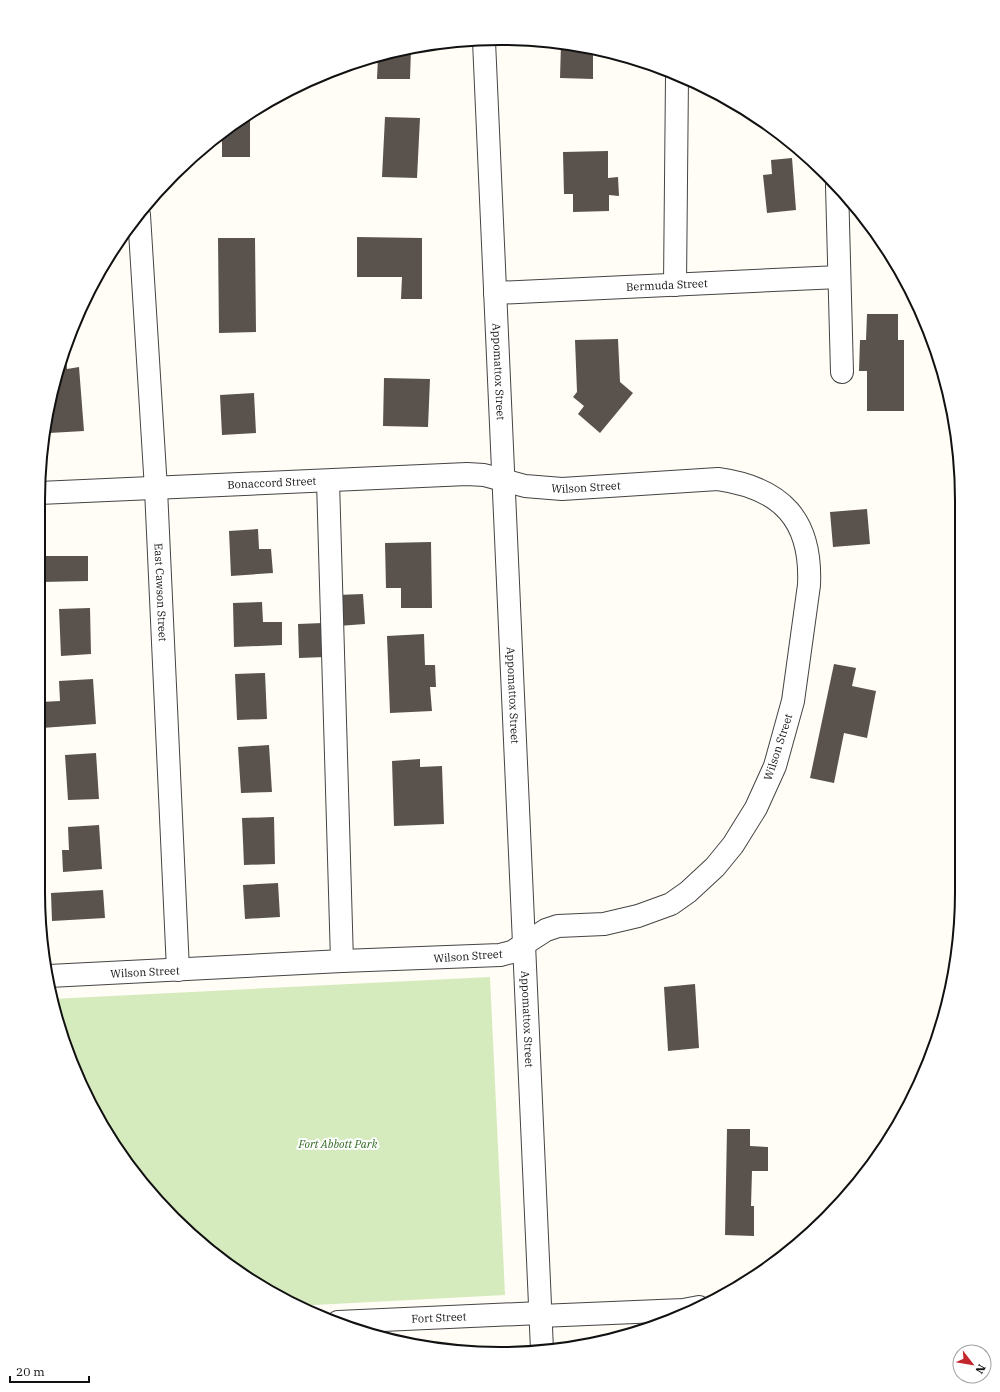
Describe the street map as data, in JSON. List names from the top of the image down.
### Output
{
  "streets": {
    "street": [
      "Bermuda Street",
      "Appomattox Street",
      "Bonaccord Street",
      "Wilson Street",
      "East Cawson Street",
      "Fort Street"
    ]
  },
  "crossings": [
    ["Bermuda Street", "Appomattox Street"],
    ["Appomattox Street", "Bonaccord Street"],
    ["Appomattox Street", "Wilson Street"],
    ["Appomattox Street", "Fort Street"],
    ["Bonaccord Street", "Wilson Street"],
    ["Bonaccord Street", "East Cawson Street"],
    ["Wilson Street", "East Cawson Street"]
  ],
  "parks": ["Fort Abbott Park"],
  "scale_bar": "20 m",
  "north": "bottom right"
}
